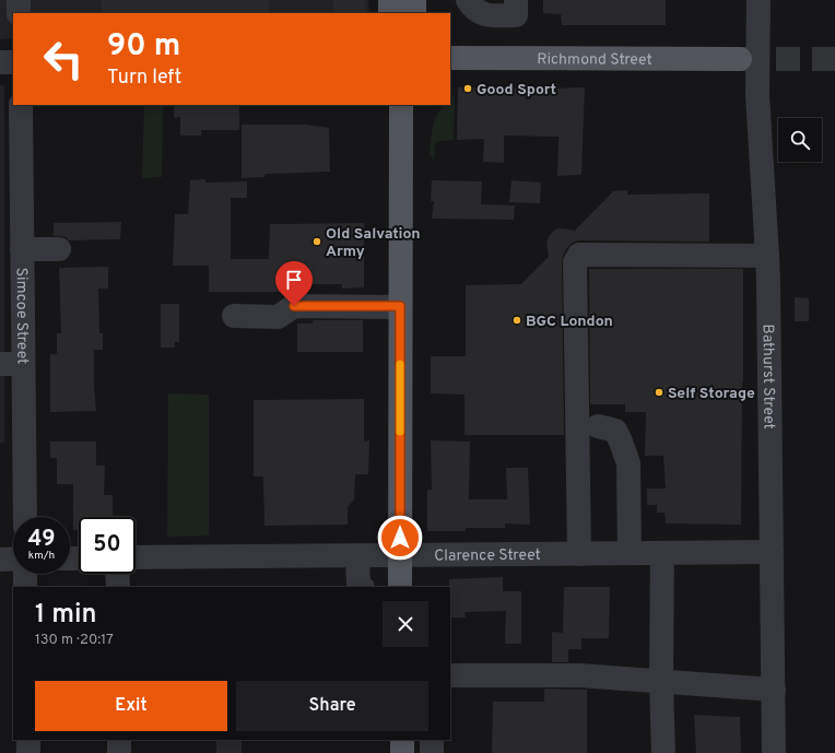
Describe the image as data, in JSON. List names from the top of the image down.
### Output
{
  "streets": {
    "main road": ["Richmond Street"],
    "street": ["Simcoe Street", "Bathurst Street", "Clarence Street"]
  },
  "crossings": [
    ["Bathurst Street", "Clarence Street"]
  ],
  "places": [
    "Good Sport",
    "Old Salvation Army",
    "BGC London",
    "Self Storage"
  ],
  "page": {
    "turn": ["90 m", "Turn left"],
    "speed": "49 km/h",
    "limit": "50",
    "heading": ["1 min", "130 m · 20:17"],
    "buttons": ["Exit", "Share"]
  }
}
